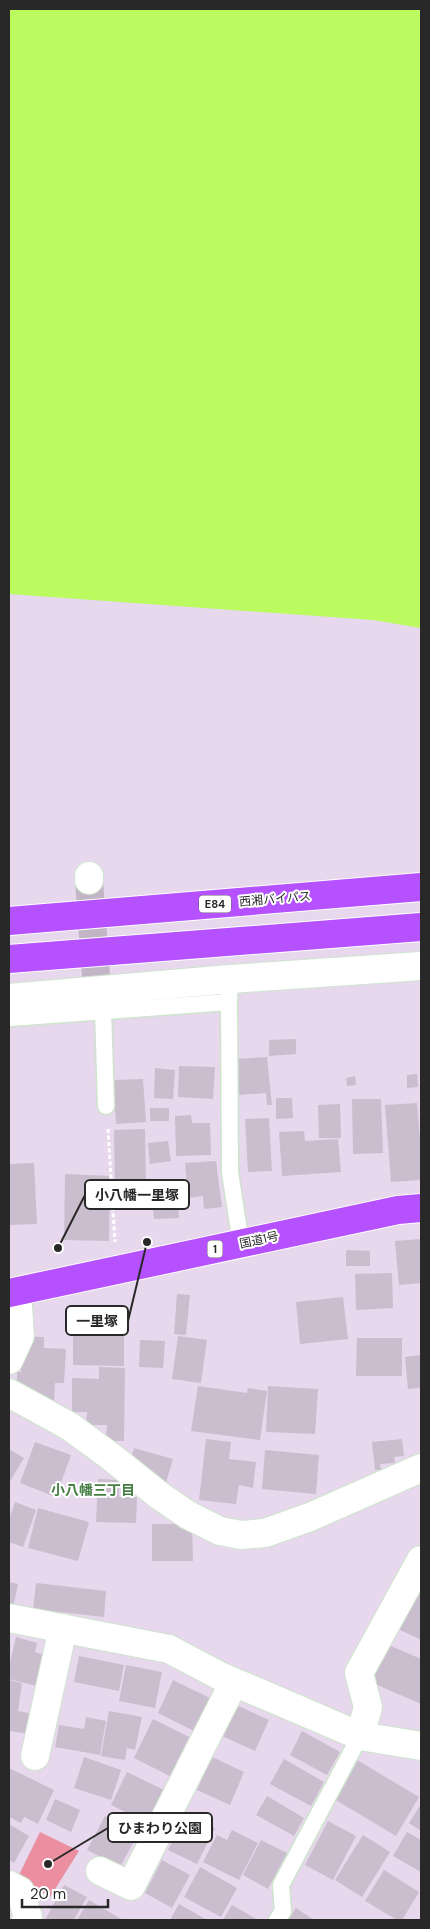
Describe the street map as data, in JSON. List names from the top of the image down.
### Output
{
  "streets": {
    "highway": [
      "西湘バイパス",
      "E84",
      "国道1号",
      "1"
    ]
  },
  "districts": ["小八幡三丁目"],
  "places": ["一里塚", "小八幡一里塚", "ひまわり公園"],
  "scale_bar": "20 m"
}
